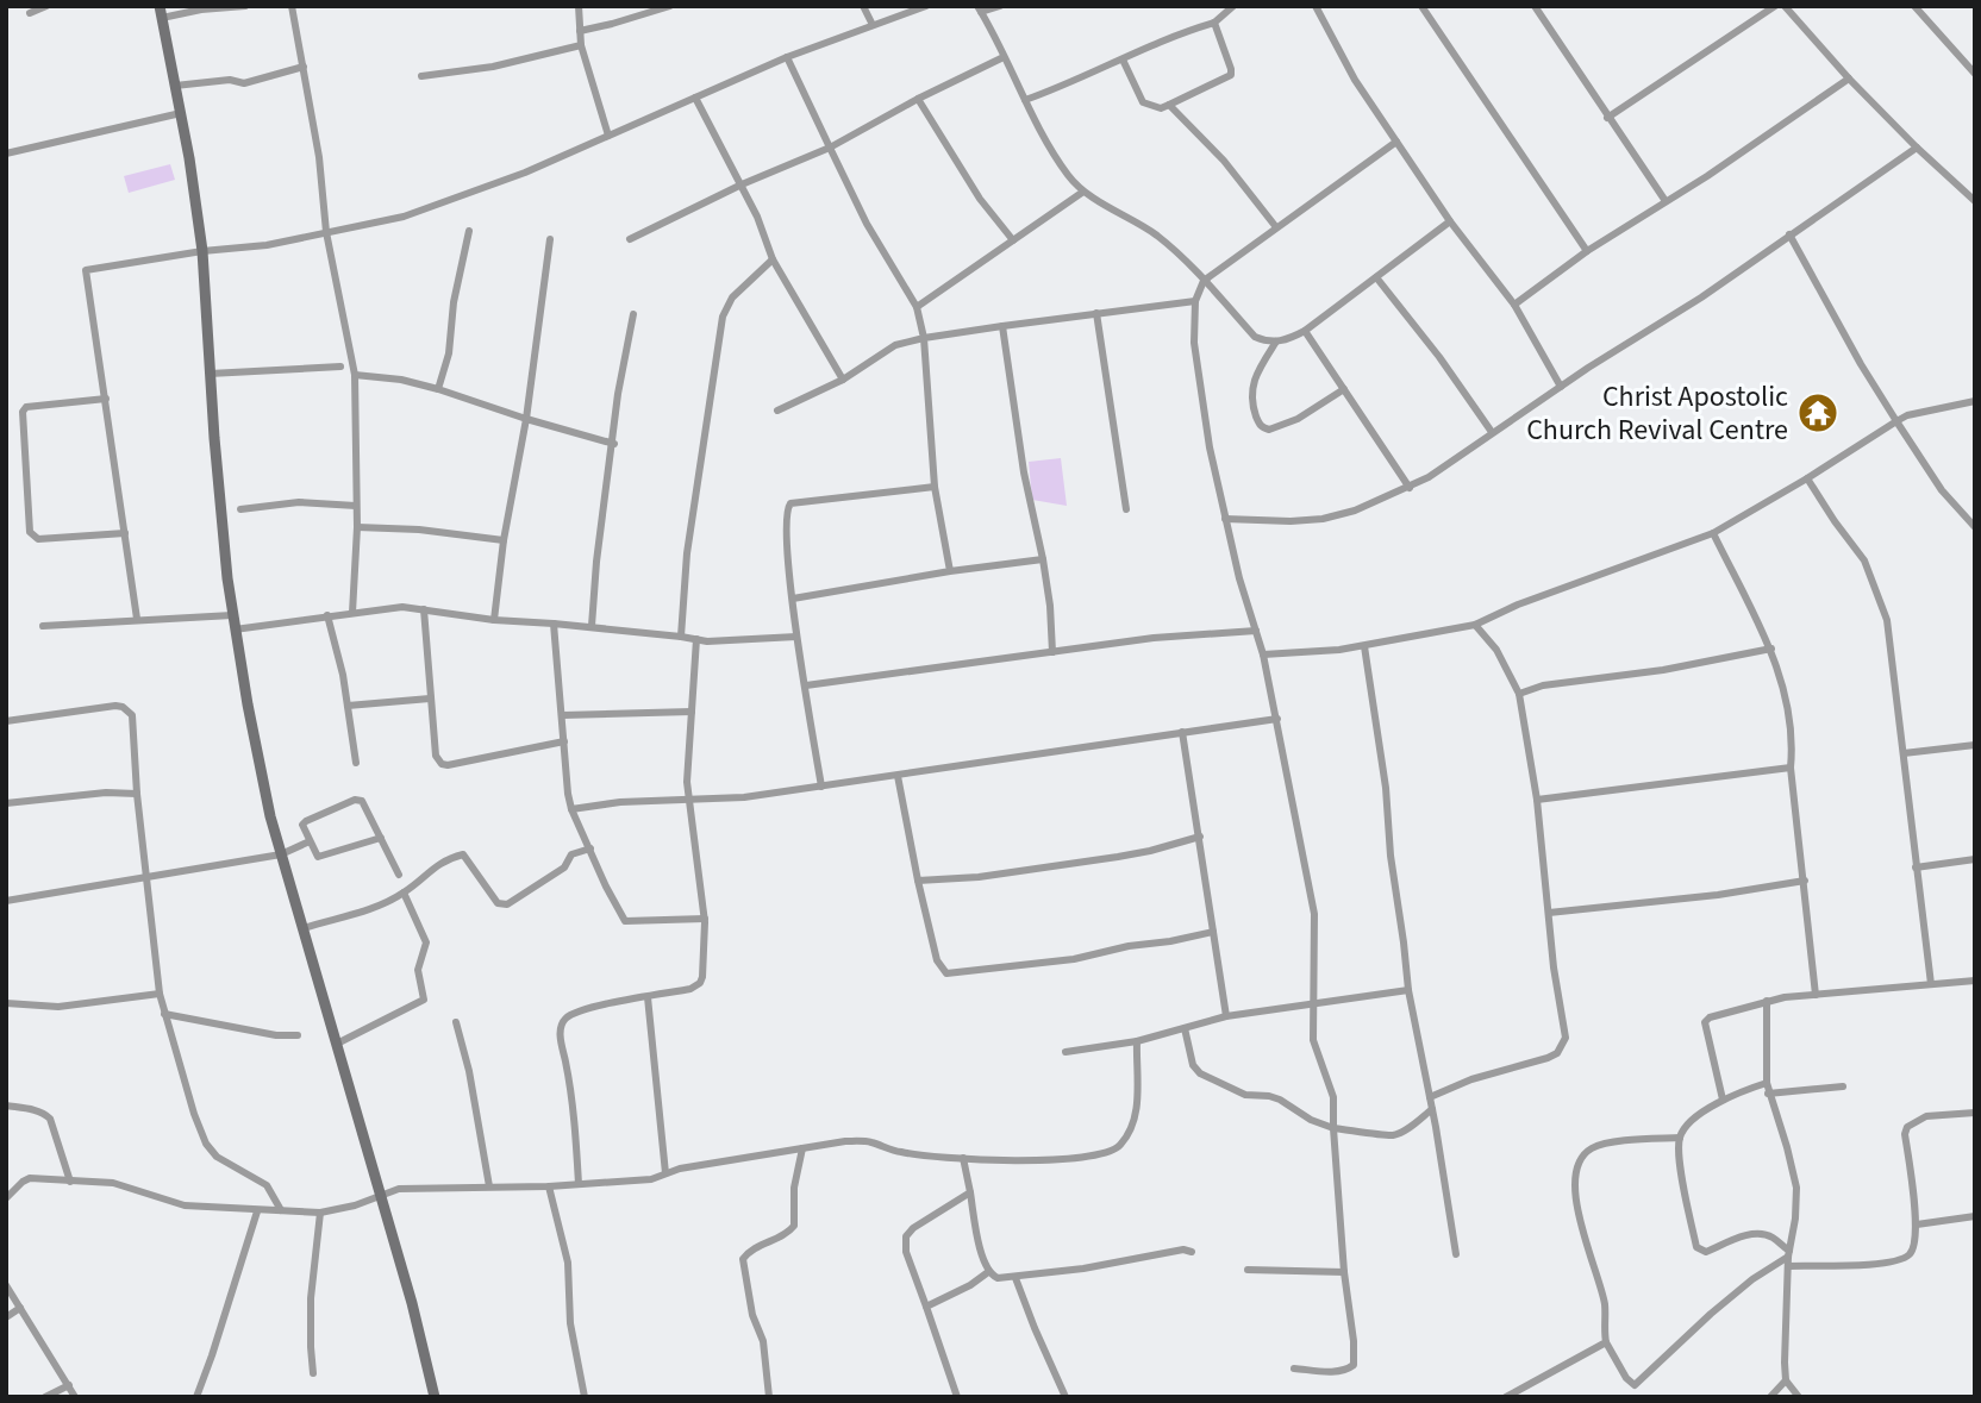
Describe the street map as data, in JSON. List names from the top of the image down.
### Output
{
  "places": {
    "temple": ["Christ Apostolic Church Revival Centre"]
  }
}
